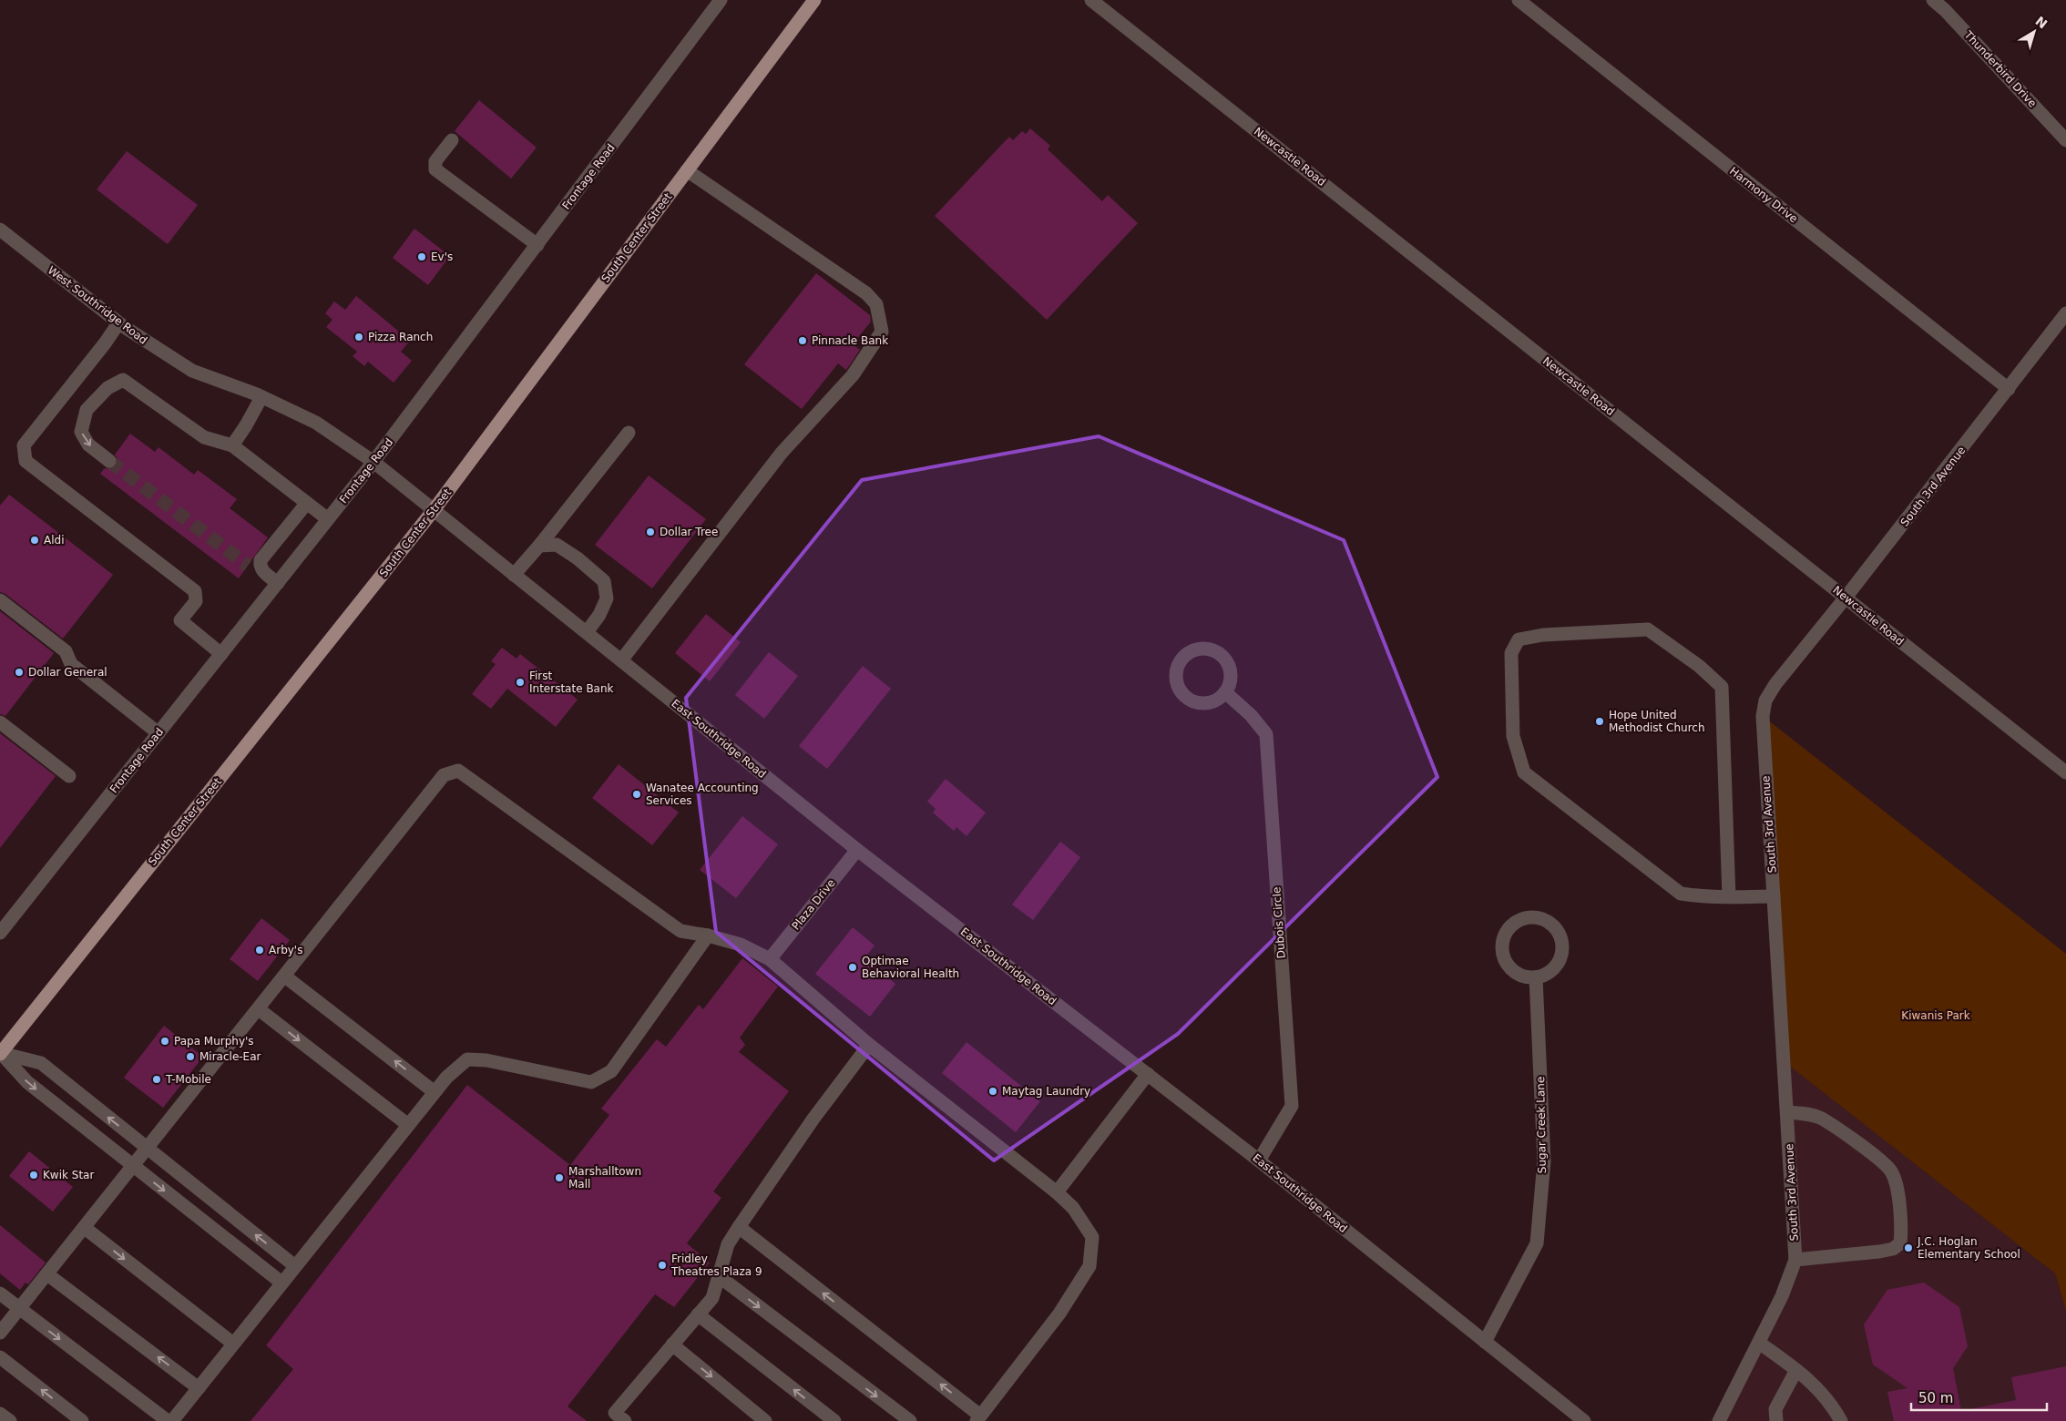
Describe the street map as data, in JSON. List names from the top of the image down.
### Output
{
  "streets": {
    "main road": ["South Center Street"],
    "street": [
      "Thunderbird Drive",
      "Newcastle Road",
      "Frontage Road",
      "Harmony Drive",
      "West Southridge Road",
      "South 3rd Avenue",
      "East Southridge Road",
      "Plaza Drive",
      "Dubois Circle",
      "Sugar Creek Lane"
    ]
  },
  "crossings": [
    ["Newcastle Road", "South 3rd Avenue"],
    ["Frontage Road", "West Southridge Road"],
    ["Harmony Drive", "South 3rd Avenue"],
    ["South Center Street", "West Southridge Road"],
    ["South Center Street", "East Southridge Road"],
    ["West Southridge Road", "East Southridge Road"],
    ["East Southridge Road", "Plaza Drive"],
    ["East Southridge Road", "Dubois Circle"],
    ["East Southridge Road", "Sugar Creek Lane"]
  ],
  "parks": ["Kiwanis Park"],
  "places": [
    "Ev's",
    "Pizza Ranch",
    "Pinnacle Bank",
    "Dollar Tree",
    "Aldi",
    "Dollar General",
    "First Interstate Bank",
    "Hope United Methodist Church",
    "Wanatee Accounting Services",
    "Arby's",
    "Optimae Behavioral Health",
    "Papa Murphy's",
    "Miracle-Ear",
    "T-Mobile",
    "Maytag Laundry",
    "Kwik Star",
    "Marshalltown Mall",
    "J.C. Hoglan Elementary School",
    "Fridley Theatres Plaza 9"
  ],
  "scale_bar": "50 m",
  "north": "top right"
}
